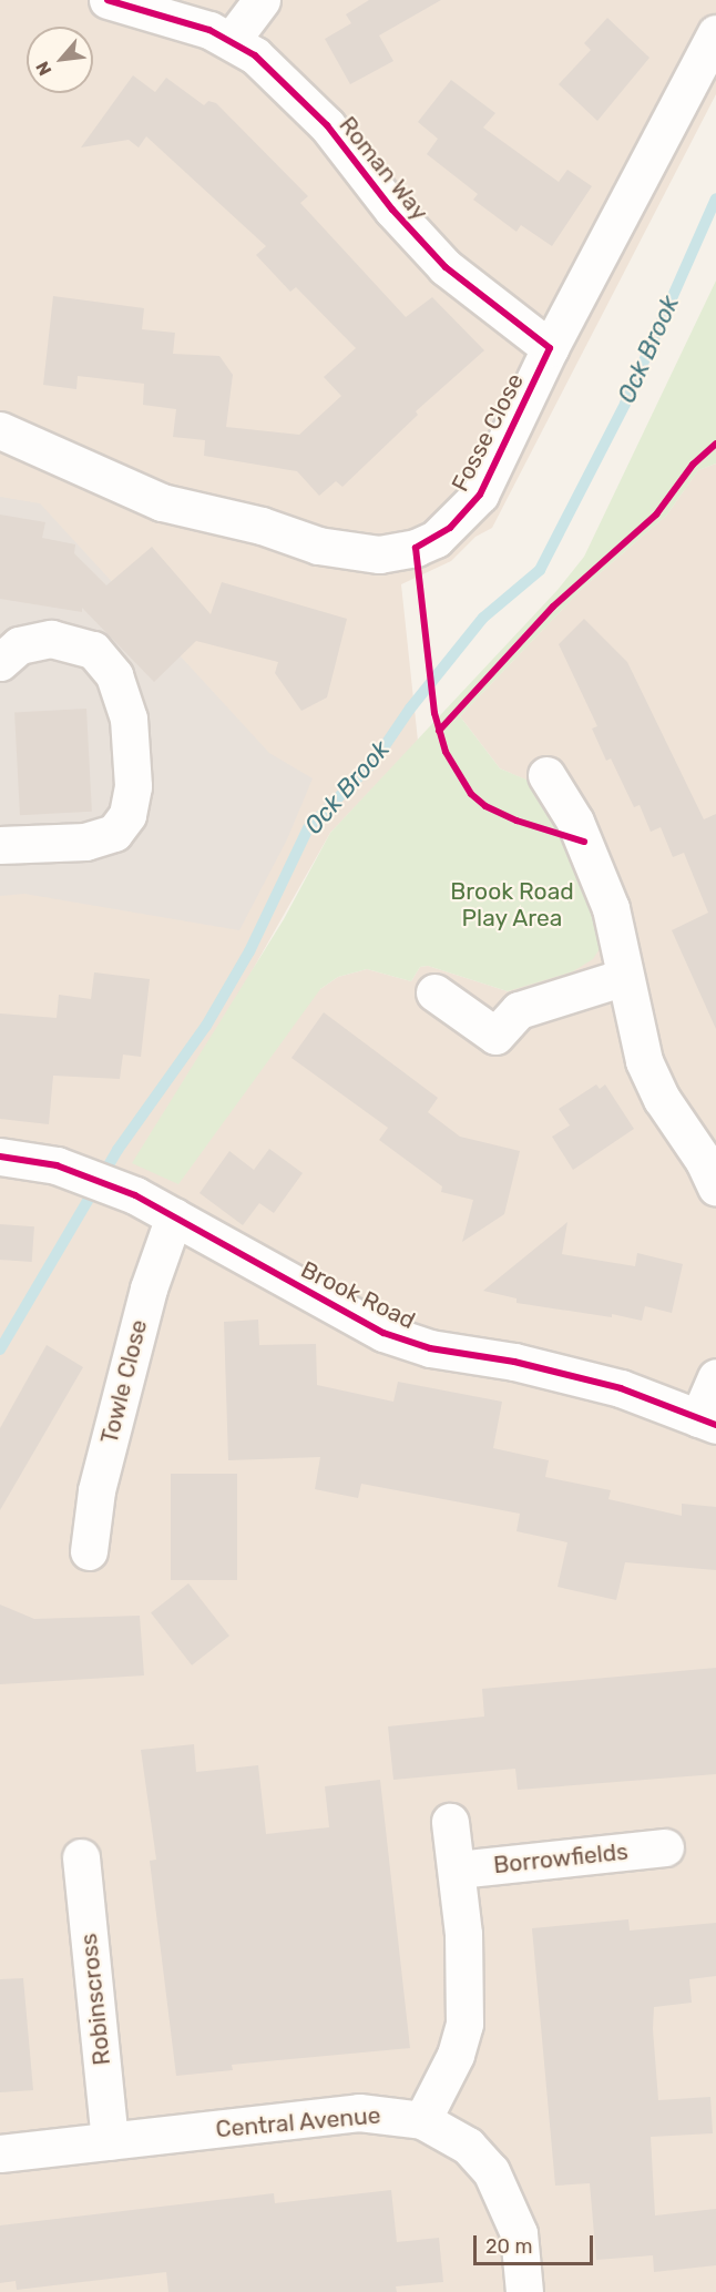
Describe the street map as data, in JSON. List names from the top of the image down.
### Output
{
  "streets": {
    "street": [
      "Roman Way",
      "Fosse Close",
      "Brook Road",
      "Towle Close",
      "Borrowfields",
      "Robinscross",
      "Central Avenue"
    ]
  },
  "crossings": [
    ["Roman Way", "Fosse Close"],
    ["Brook Road", "Towle Close"],
    ["Robinscross", "Central Avenue"]
  ],
  "water": ["Ock Brook"],
  "parks": ["Brook Road Play Area"],
  "scale_bar": "20 m",
  "north": "bottom left"
}
